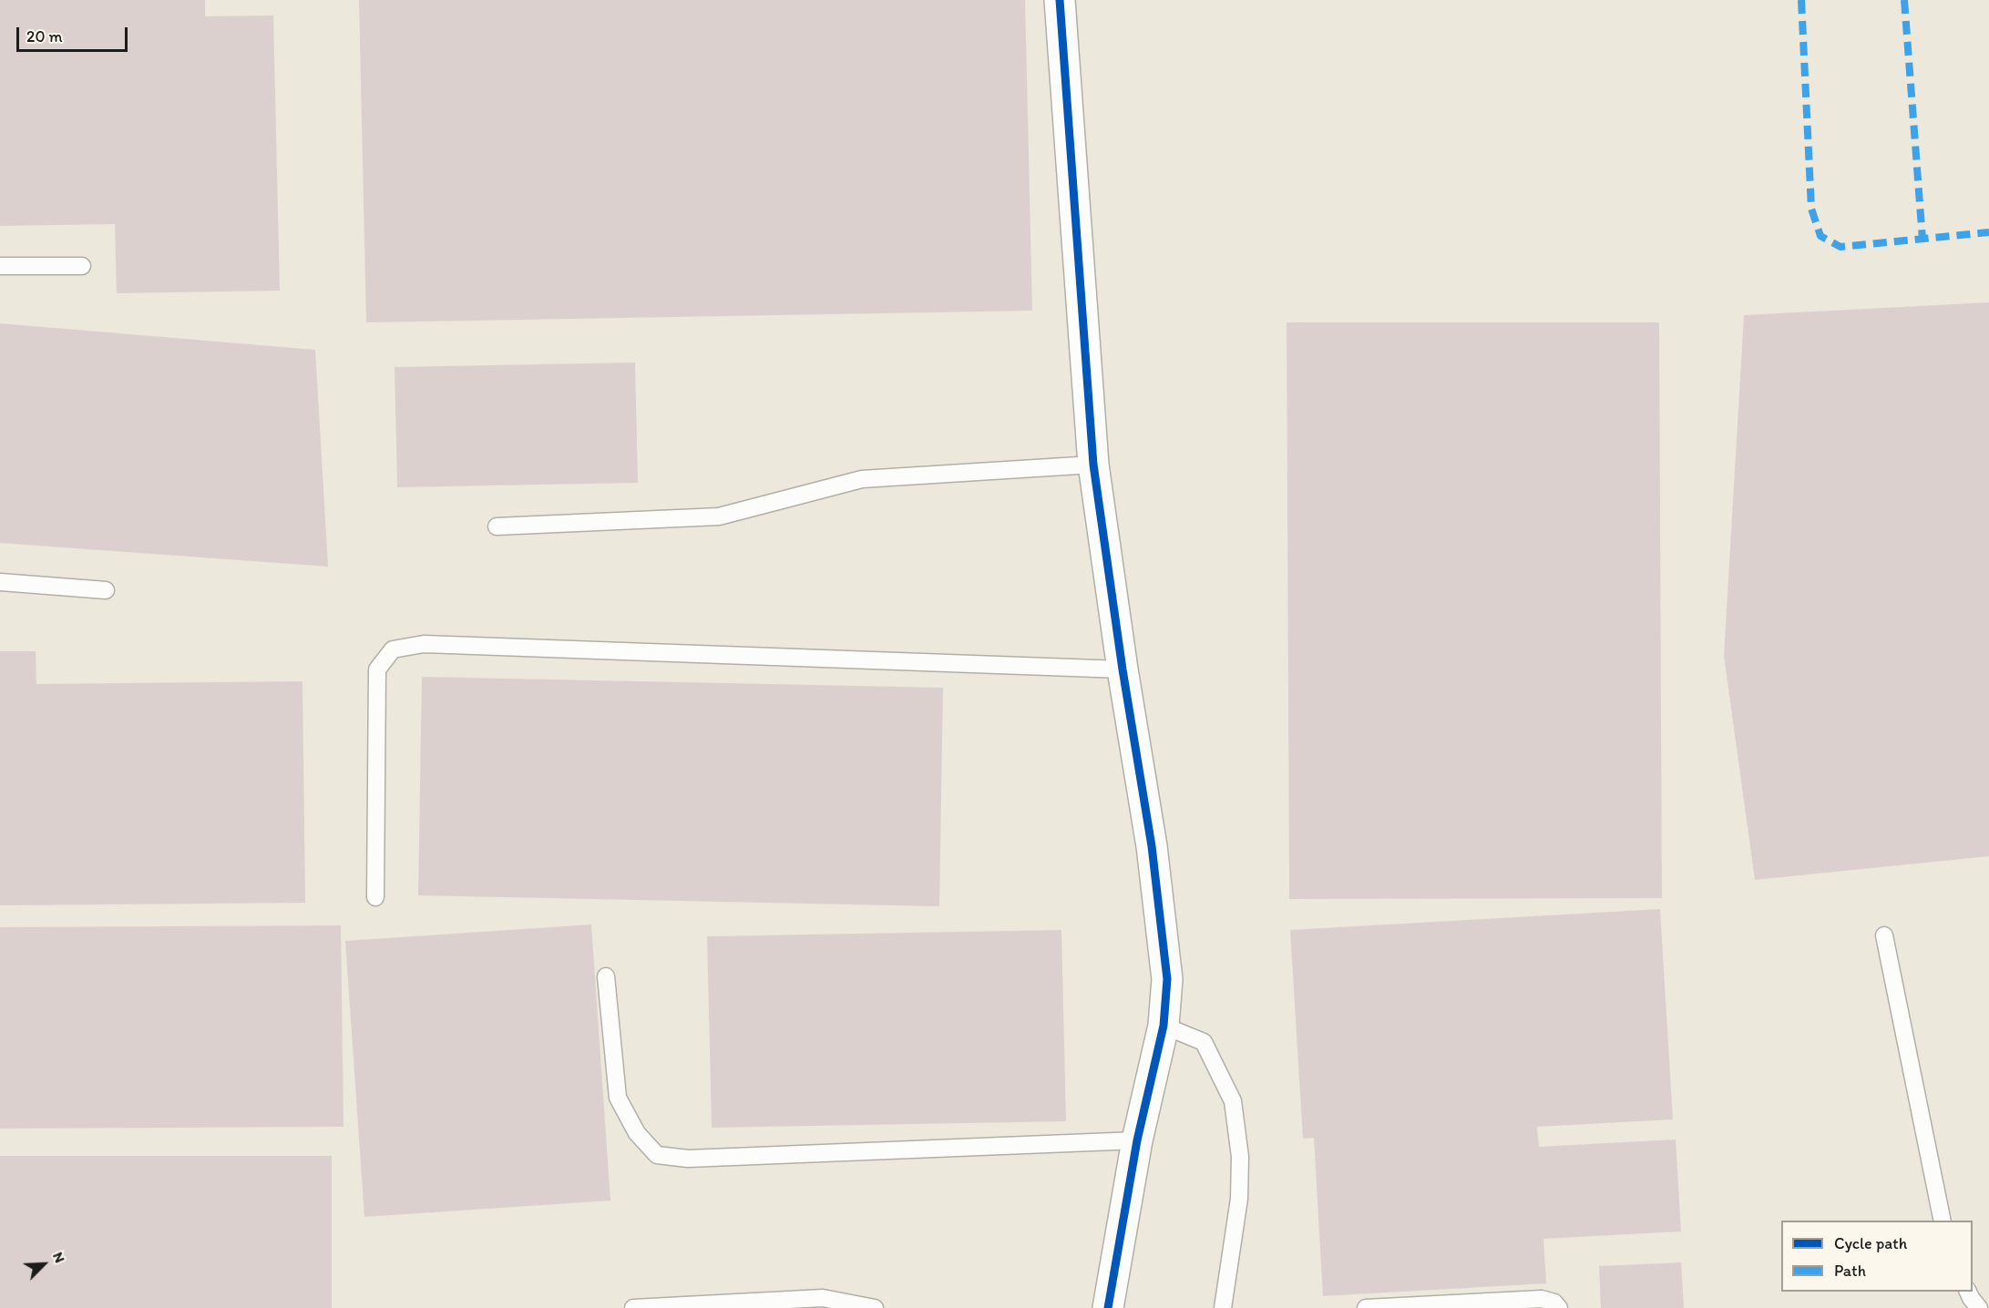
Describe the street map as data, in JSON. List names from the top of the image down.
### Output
{
  "legend": ["Cycle path", "Path"],
  "scale_bar": "20 m",
  "north": "top right"
}
